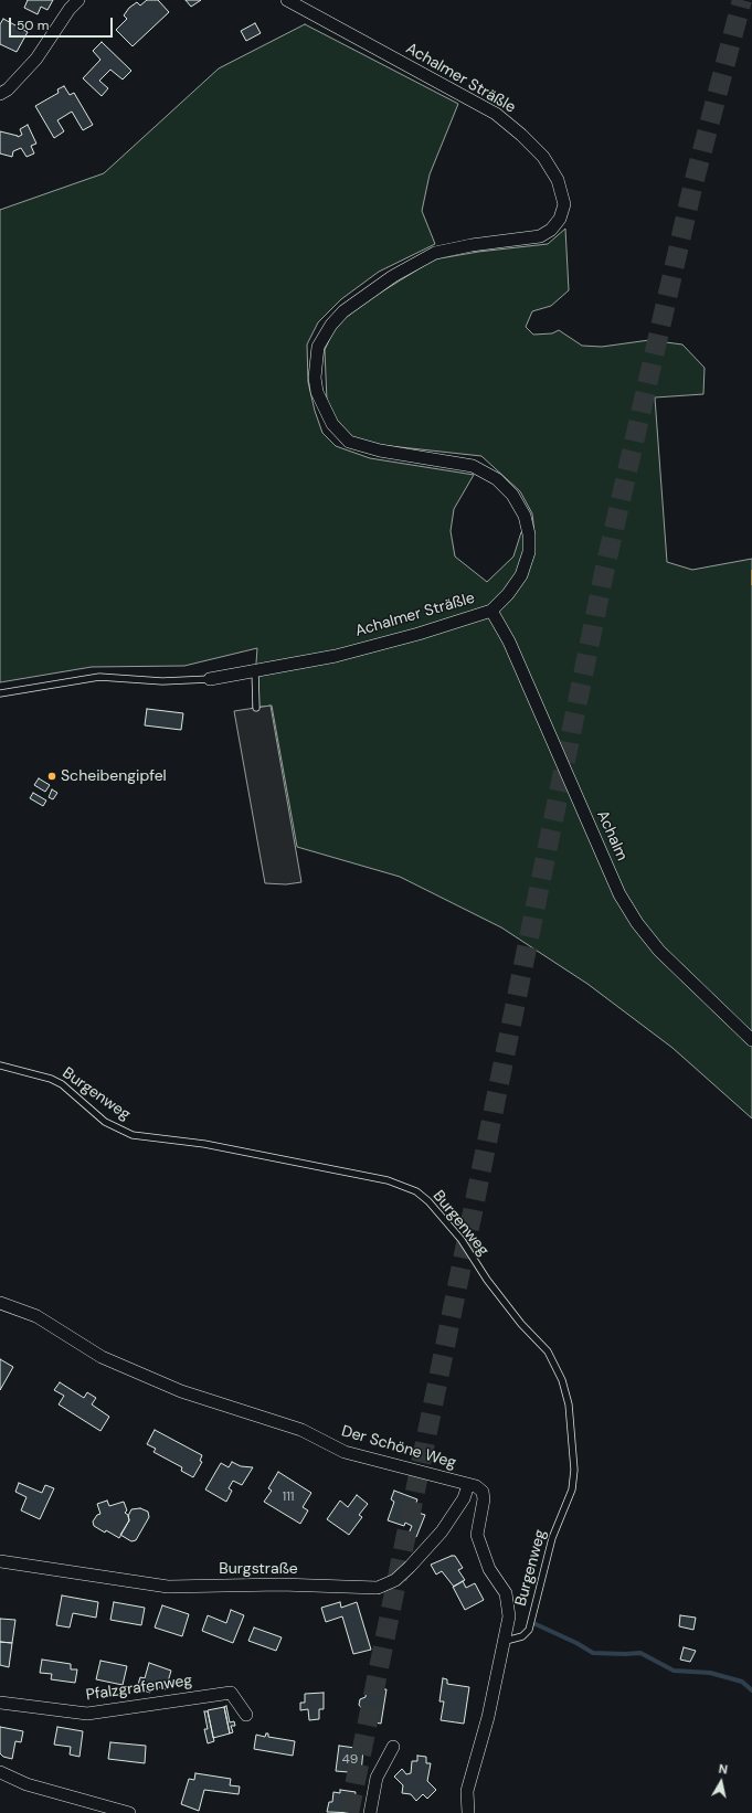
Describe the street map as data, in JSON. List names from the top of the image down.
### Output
{
  "streets": {
    "street": [
      "Achalmer Sträßle",
      "Achalm",
      "Der Schöne Weg",
      "Burgstraße",
      "Pfalzgrafenweg"
    ],
    "lane": ["Burgenweg"]
  },
  "crossings": [
    ["Achalmer Sträßle", "Achalm"],
    ["Burgenweg", "Der Schöne Weg"],
    ["Der Schöne Weg", "Burgstraße"]
  ],
  "places": ["Scheibengipfel"],
  "house_numbers": ["111", "49"],
  "scale_bar": "50 m",
  "north": "top"
}
